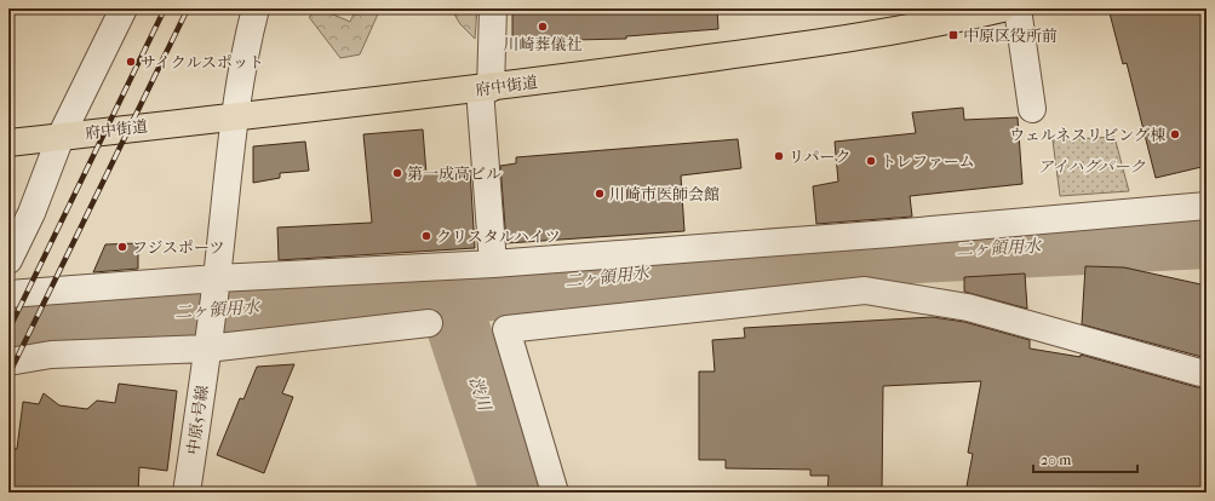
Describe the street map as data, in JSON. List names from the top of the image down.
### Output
{
  "streets": {
    "highway": ["府中街道"],
    "street": ["中原5号線"]
  },
  "crossings": [
    ["府中街道", "中原5号線"]
  ],
  "water": ["二ヶ領用水", "渋川"],
  "parks": ["アイハグパーク"],
  "places": {
    "other": [
      "川崎葬儀社",
      "サイクルスポット",
      "ウェルネスリビング棟",
      "リパーク",
      "トレファーム",
      "第一成高ビル",
      "川崎市医師会館",
      "クリスタルハイツ",
      "フジスポーツ"
    ],
    "transit": ["中原区役所前"]
  },
  "scale_bar": "20 m"
}
